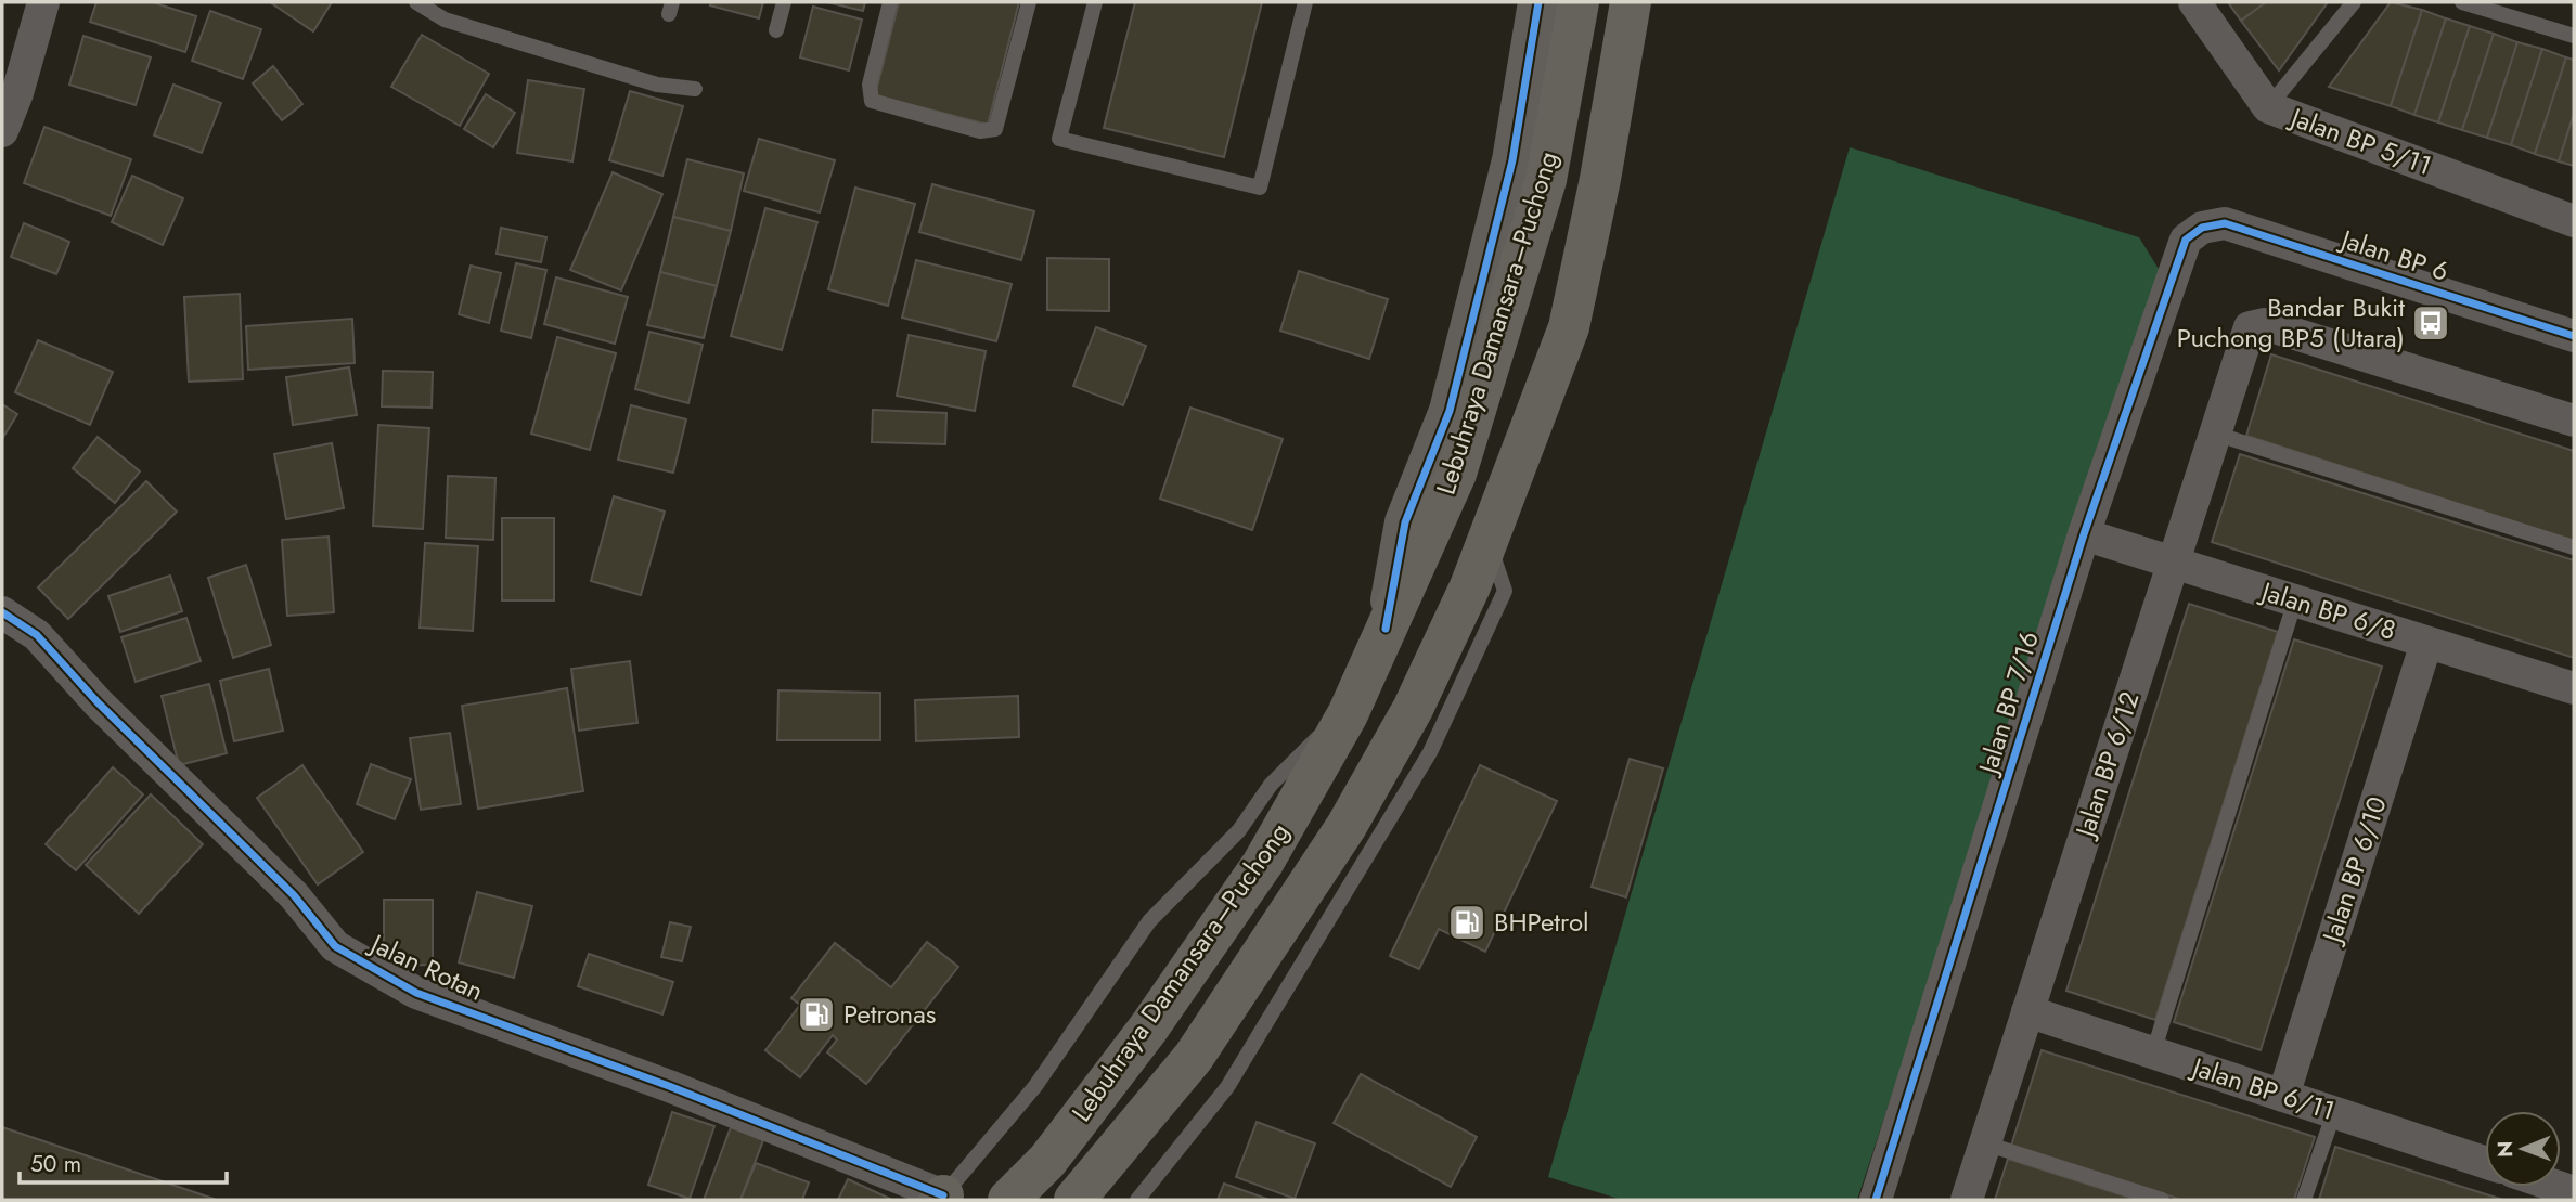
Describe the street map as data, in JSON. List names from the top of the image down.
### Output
{
  "streets": {
    "highway": ["Lebuhraya Damansara–Puchong"],
    "street": [
      "Jalan BP 5/11",
      "Jalan BP 6",
      "Jalan BP 6/8",
      "Jalan BP 7/16",
      "Jalan BP 6/12",
      "Jalan BP 6/10",
      "Jalan Rotan",
      "Jalan BP 6/11"
    ]
  },
  "crossings": [
    ["Jalan BP 6", "Jalan BP 7/16"],
    ["Jalan BP 6/8", "Jalan BP 7/16"],
    ["Jalan BP 6/8", "Jalan BP 6/12"],
    ["Jalan BP 6/8", "Jalan BP 6/10"],
    ["Jalan BP 6/12", "Jalan BP 6/11"],
    ["Jalan BP 6/10", "Jalan BP 6/11"]
  ],
  "places": {
    "bus stop": ["Bandar Bukit Puchong BP5 (Utara)"],
    "fuel station": ["BHPetrol", "Petronas"]
  },
  "scale_bar": "50 m",
  "north": "left"
}
